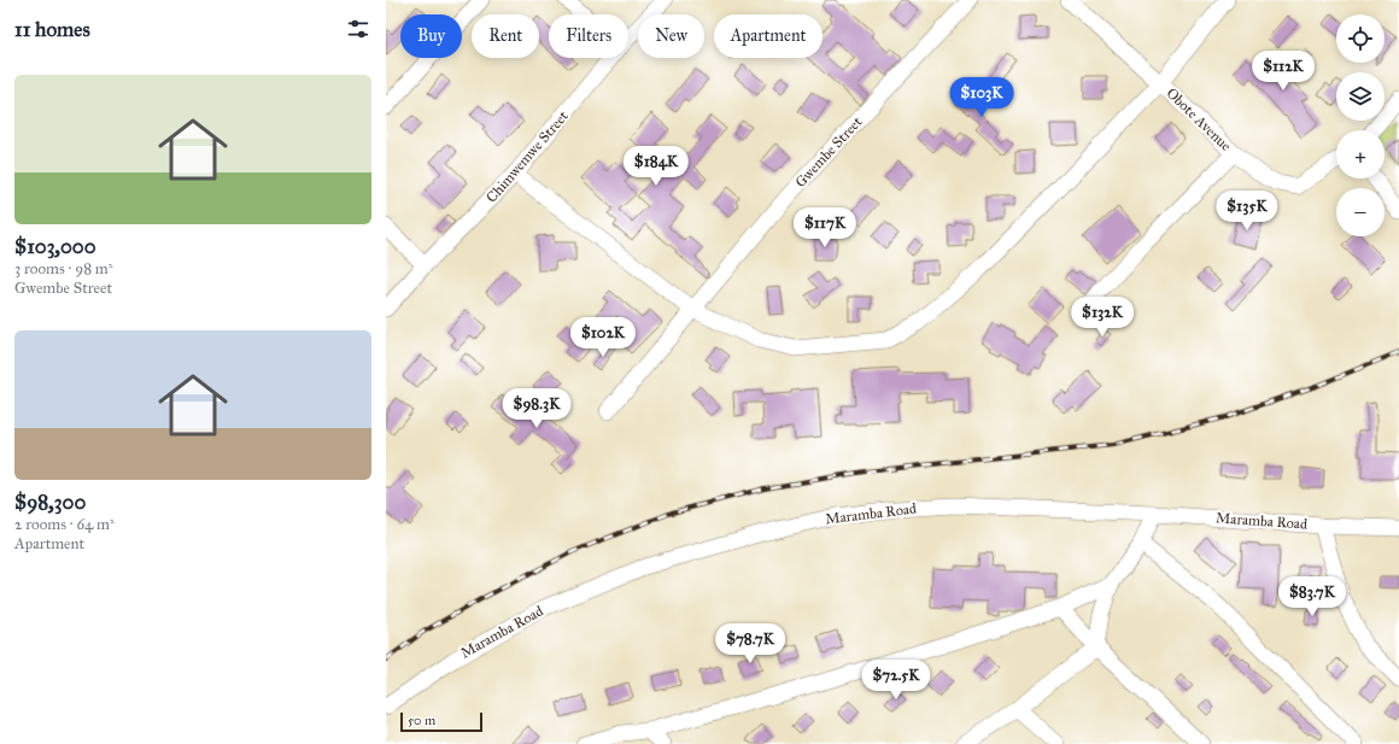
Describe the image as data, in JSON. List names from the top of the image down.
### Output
{
  "streets": {
    "street": [
      "Obote Avenue",
      "Gwembe Street",
      "Chimwemwe Street",
      "Maramba Road"
    ]
  },
  "scale_bar": "50 m",
  "page": {
    "heading": "11 homes",
    "map_buttons": ["+", "−"],
    "chip": [
      "Buy",
      "Rent",
      "Filters",
      "New",
      "Apartment"
    ],
    "price": [
      "$112K",
      "$103K",
      "$184K",
      "$135K",
      "$117K",
      "$132K",
      "$102K",
      "$98.3K",
      "$83.7K",
      "$78.7K",
      "$72.5K"
    ],
    "list": [
      {
        "name": "$103,000",
        "note": "3 rooms · 98 m² · Gwembe Street"
      },
      {
        "name": "$98,300",
        "note": "2 rooms · 64 m² · Apartment"
      }
    ],
    "scale": "50 m"
  }
}
